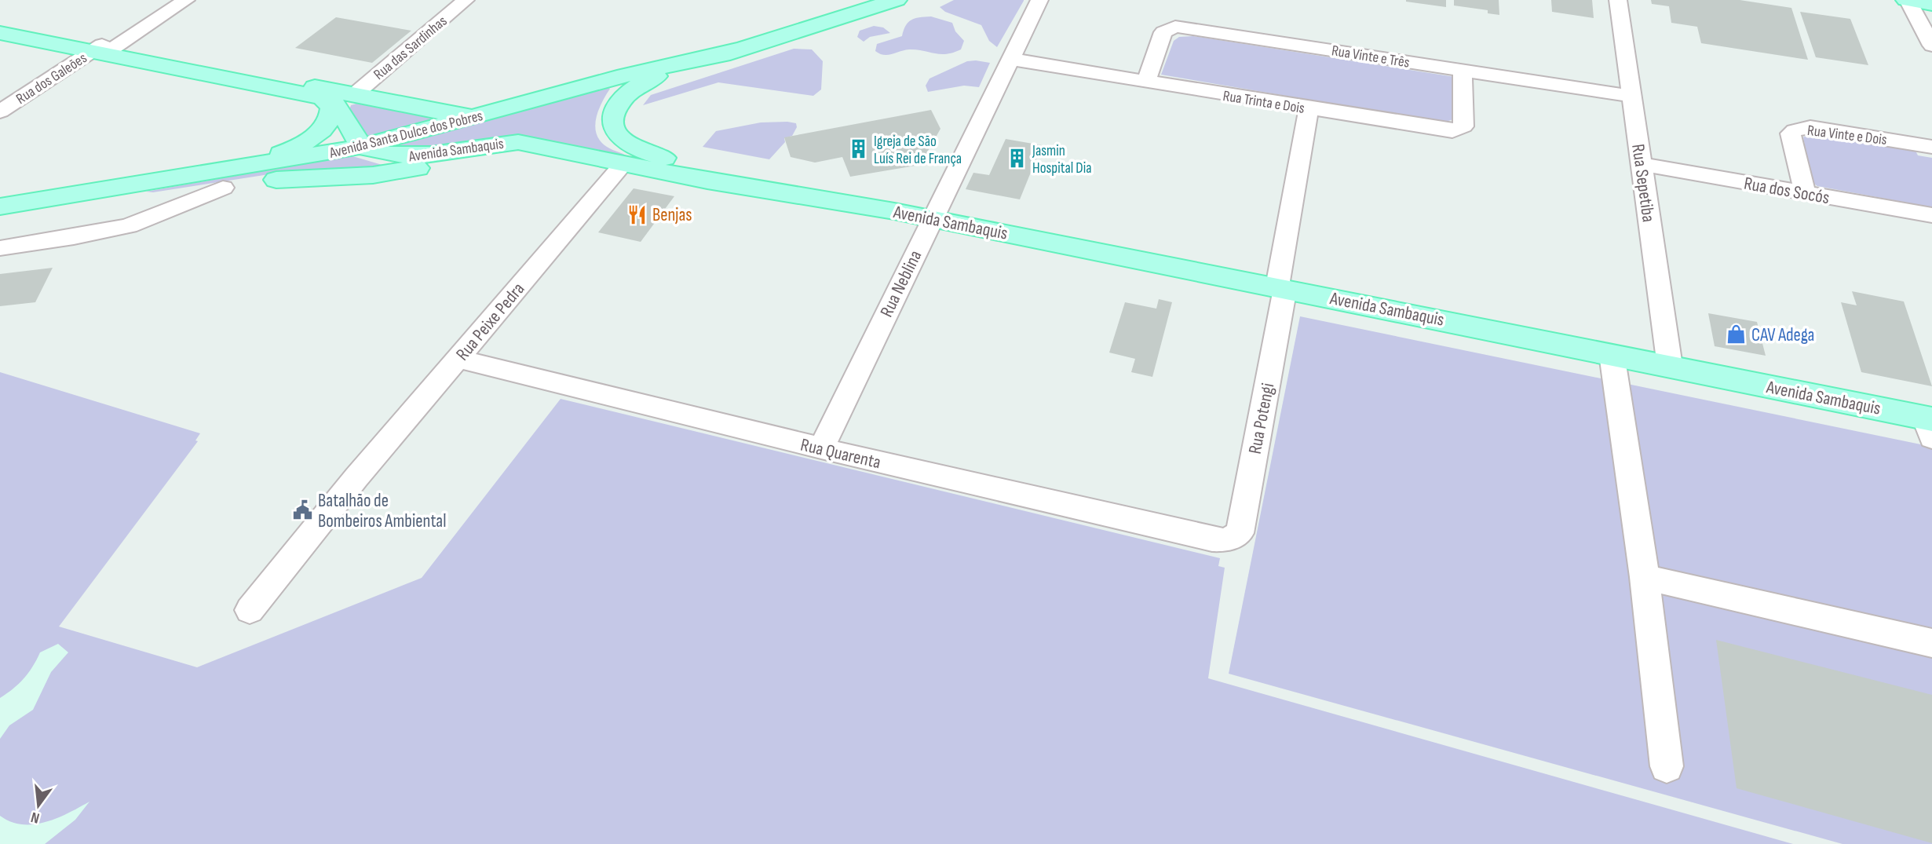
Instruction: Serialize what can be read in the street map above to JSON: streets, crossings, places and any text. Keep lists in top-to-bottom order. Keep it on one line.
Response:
{"streets":{"main road":["Avenida Santa Dulce dos Pobres","Avenida Sambaquis"],"street":["Rua das Sardinhas","Rua Vinte e Três","Rua dos Galeões","Rua Trinta e Dois","Rua Vinte e Dois","Rua Sepetiba","Rua dos Socós","Rua Neblina","Rua Peixe Pedra","Rua Potengi","Rua Quarenta"]},"crossings":[["Rua das Sardinhas","Avenida Sambaquis"],["Rua Vinte e Três","Rua Trinta e Dois"],["Rua Vinte e Três","Rua Sepetiba"],["Rua dos Galeões","Avenida Sambaquis"],["Rua Trinta e Dois","Rua Neblina"],["Rua Trinta e Dois","Rua Potengi"],["Avenida Santa Dulce dos Pobres","Avenida Sambaquis"],["Rua Vinte e Dois","Rua dos Socós"],["Avenida Sambaquis","Rua Sepetiba"],["Avenida Sambaquis","Rua Neblina"],["Avenida Sambaquis","Rua Peixe Pedra"],["Avenida Sambaquis","Rua Potengi"],["Rua Sepetiba","Rua dos Socós"],["Rua Neblina","Rua Quarenta"],["Rua Peixe Pedra","Rua Quarenta"],["Rua Potengi","Rua Quarenta"]],"places":{"building":["Igreja de São Luís Rei de França","Jasmin Hospital Dia"],"restaurant":["Benjas"],"shop":["CAV Adega"],"public building":["Batalhão de Bombeiros Ambiental"]},"north":"bottom"}
